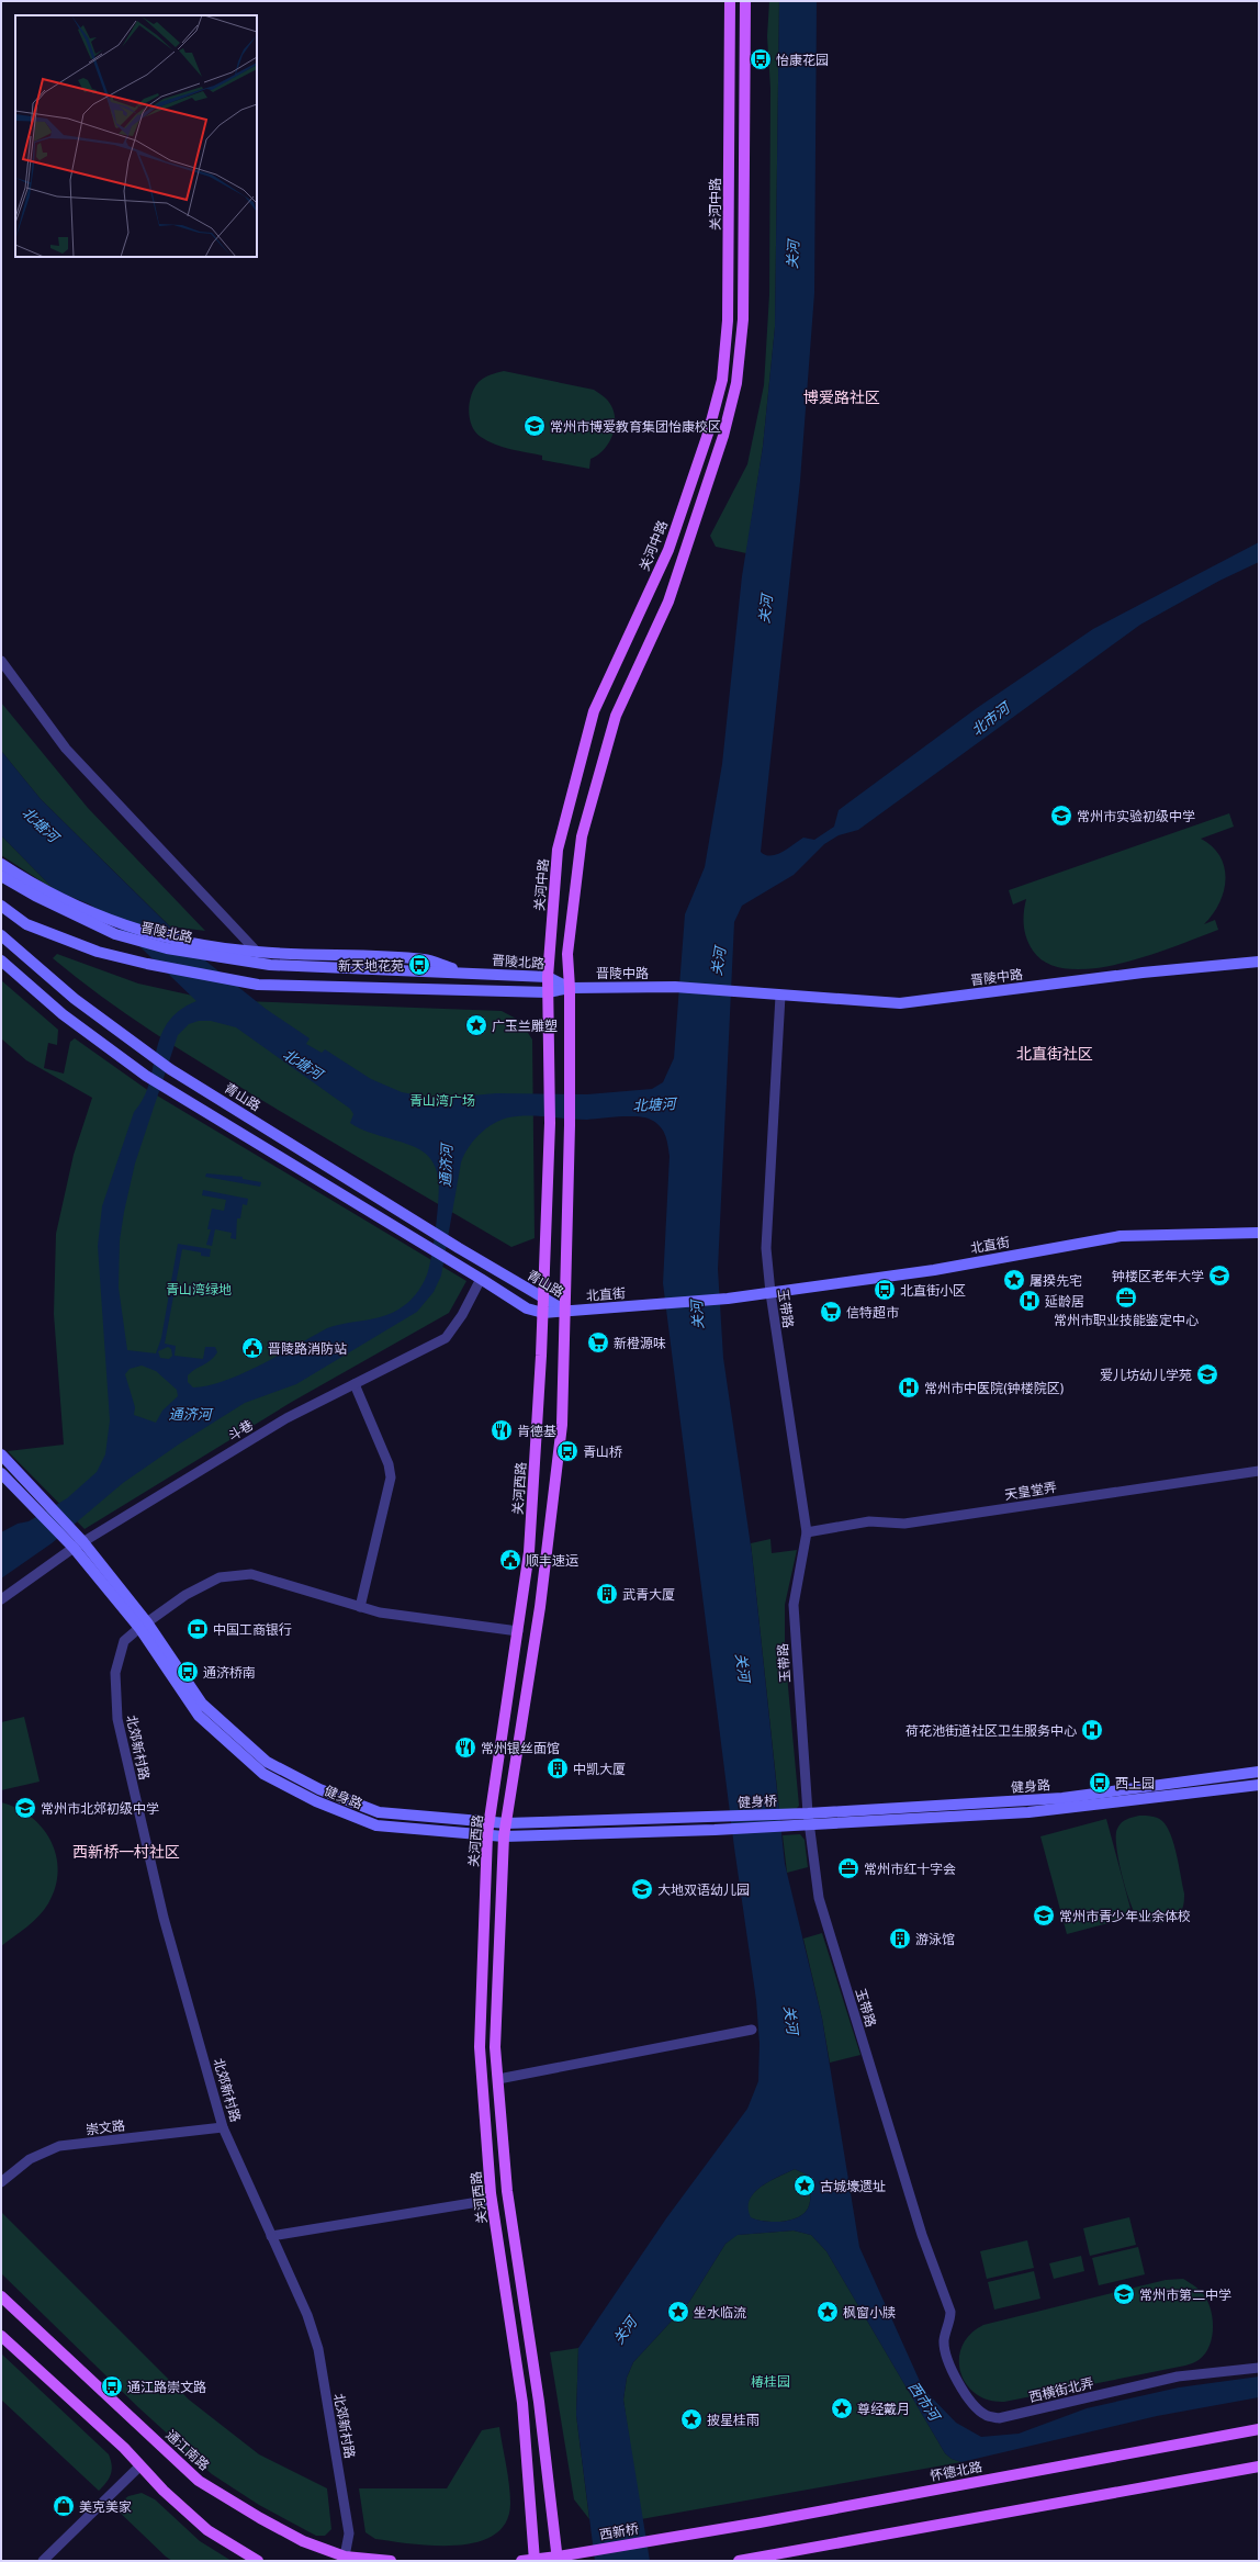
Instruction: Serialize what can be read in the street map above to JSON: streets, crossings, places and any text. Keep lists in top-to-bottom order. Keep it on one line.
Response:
{"streets":{"main road":["关河中路","晋陵北路","晋陵中路","青山路","北直街","关河西路","健身路","健身桥","通江南路","怀德北路","西新桥"],"street":["玉带路","斗巷","天皇堂弄","北郊新村路","崇文路","西横街北弄"]},"crossings":[["关河中路","晋陵北路"],["关河中路","关河西路"],["晋陵北路","晋陵中路"],["晋陵中路","玉带路"],["青山路","北直街"],["青山路","斗巷"],["青山路","关河西路"],["北直街","玉带路"],["玉带路","天皇堂弄"],["玉带路","健身路"],["玉带路","健身桥"],["玉带路","西横街北弄"],["斗巷","健身路"],["关河西路","北郊新村路"],["关河西路","健身路"],["北郊新村路","健身路"],["北郊新村路","崇文路"],["北郊新村路","通江南路"],["健身路","健身桥"],["怀德北路","西新桥"]],"districts":["博爱路社区","北直街社区","西新桥一村社区"],"water":["关河","北市河","北塘河","通济河","西市河"],"parks":["青山湾广场","青山湾绿地","椿桂园"],"places":{"bus stop":["怡康花园","新天地花苑","北直街小区","青山桥","通济桥南","西上园","通江路崇文路"],"school or university":["常州市博爱教育集团怡康校区","常州市实验初级中学","钟楼区老年大学","爱儿坊幼儿学苑","常州市北郊初级中学","大地双语幼儿园","常州市青少年业余体校","常州市第二中学"],"place":["广玉兰雕塑","屠揆先宅","古城壕遗址","坐水临流","枫窗小牍","尊经戴月","披星桂雨"],"office":["常州市职业技能鉴定中心","常州市红十字会"],"hospital":["延龄居","常州市中医院(钟楼院区)","荷花池街道社区卫生服务中心"],"supermarket":["信特超市","新橙源味"],"public building":["晋陵路消防站","顺丰速运"],"restaurant":["肯德基","常州银丝面馆"],"building":["武青大厦","中凯大厦","游泳馆"],"bank":["中国工商银行"],"shop":["美克美家"]}}
